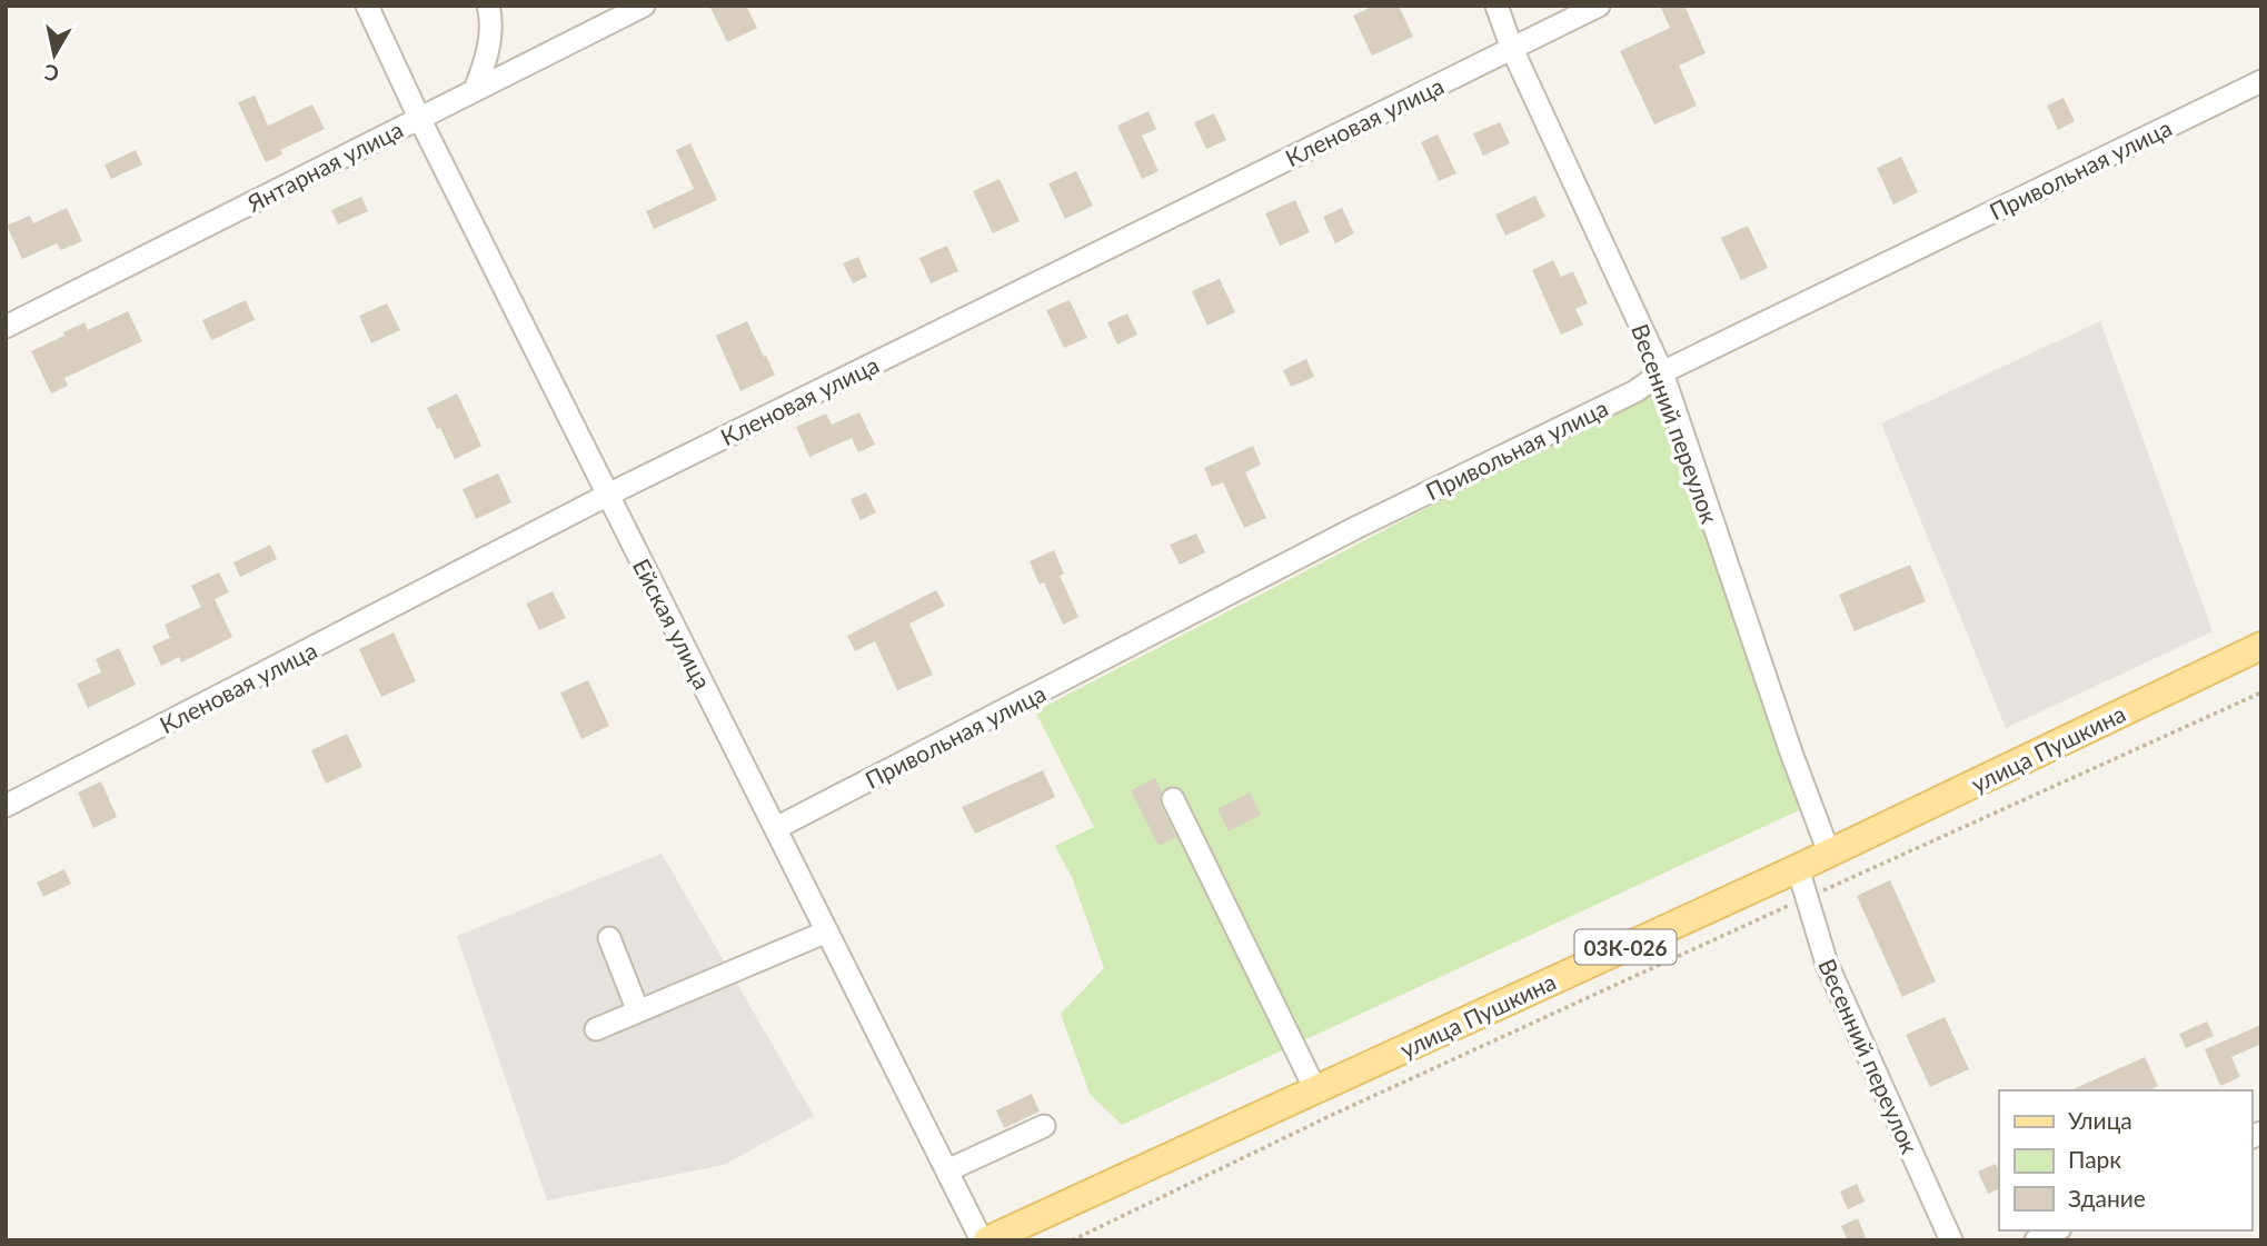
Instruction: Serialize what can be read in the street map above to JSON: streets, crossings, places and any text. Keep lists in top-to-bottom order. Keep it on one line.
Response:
{"streets":{"main road":["улица Пушкина","03К-026"],"street":["Кленовая улица","Янтарная улица","Привольная улица","Весенний переулок","Ейская улица"]},"crossings":[["Кленовая улица","Весенний переулок"],["Кленовая улица","Ейская улица"],["Янтарная улица","Ейская улица"],["Привольная улица","Весенний переулок"],["Привольная улица","Ейская улица"],["Весенний переулок","улица Пушкина"],["Ейская улица","улица Пушкина"]],"legend":["Улица","Парк","Здание"],"north":"bottom"}
